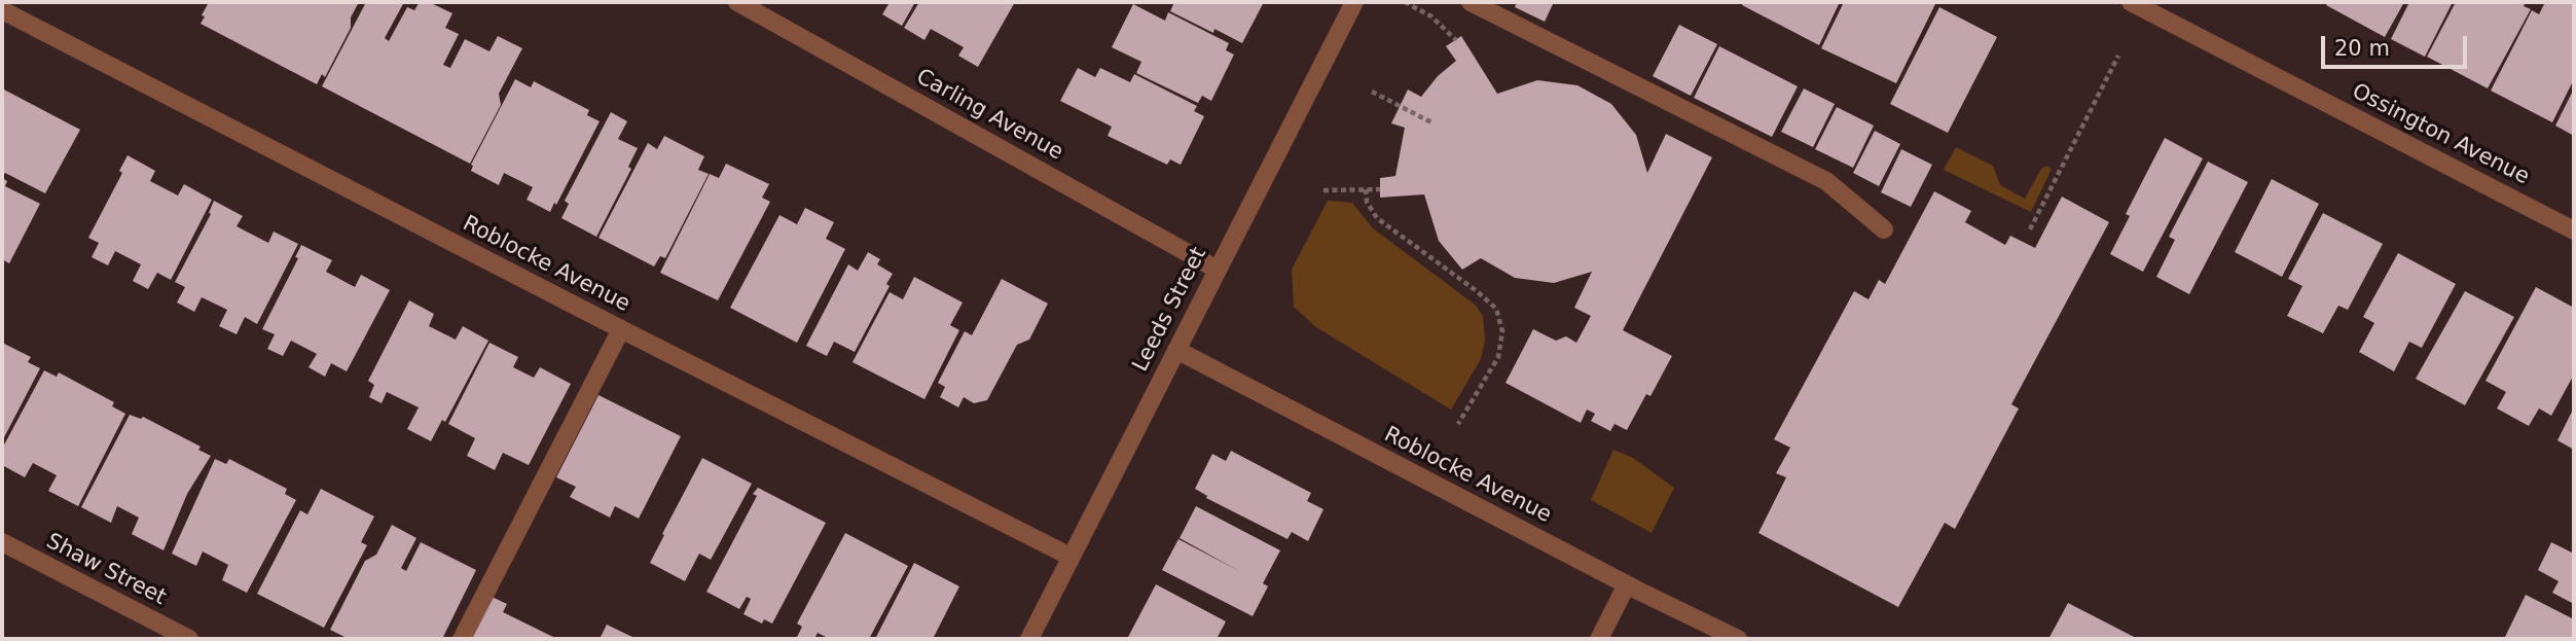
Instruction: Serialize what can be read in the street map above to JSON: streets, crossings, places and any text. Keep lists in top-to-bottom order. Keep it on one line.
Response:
{"streets":{"street":["Carling Avenue","Ossington Avenue","Roblocke Avenue","Leeds Street","Shaw Street"]},"crossings":[["Carling Avenue","Leeds Street"],["Roblocke Avenue","Leeds Street"]],"scale_bar":"20 m"}
